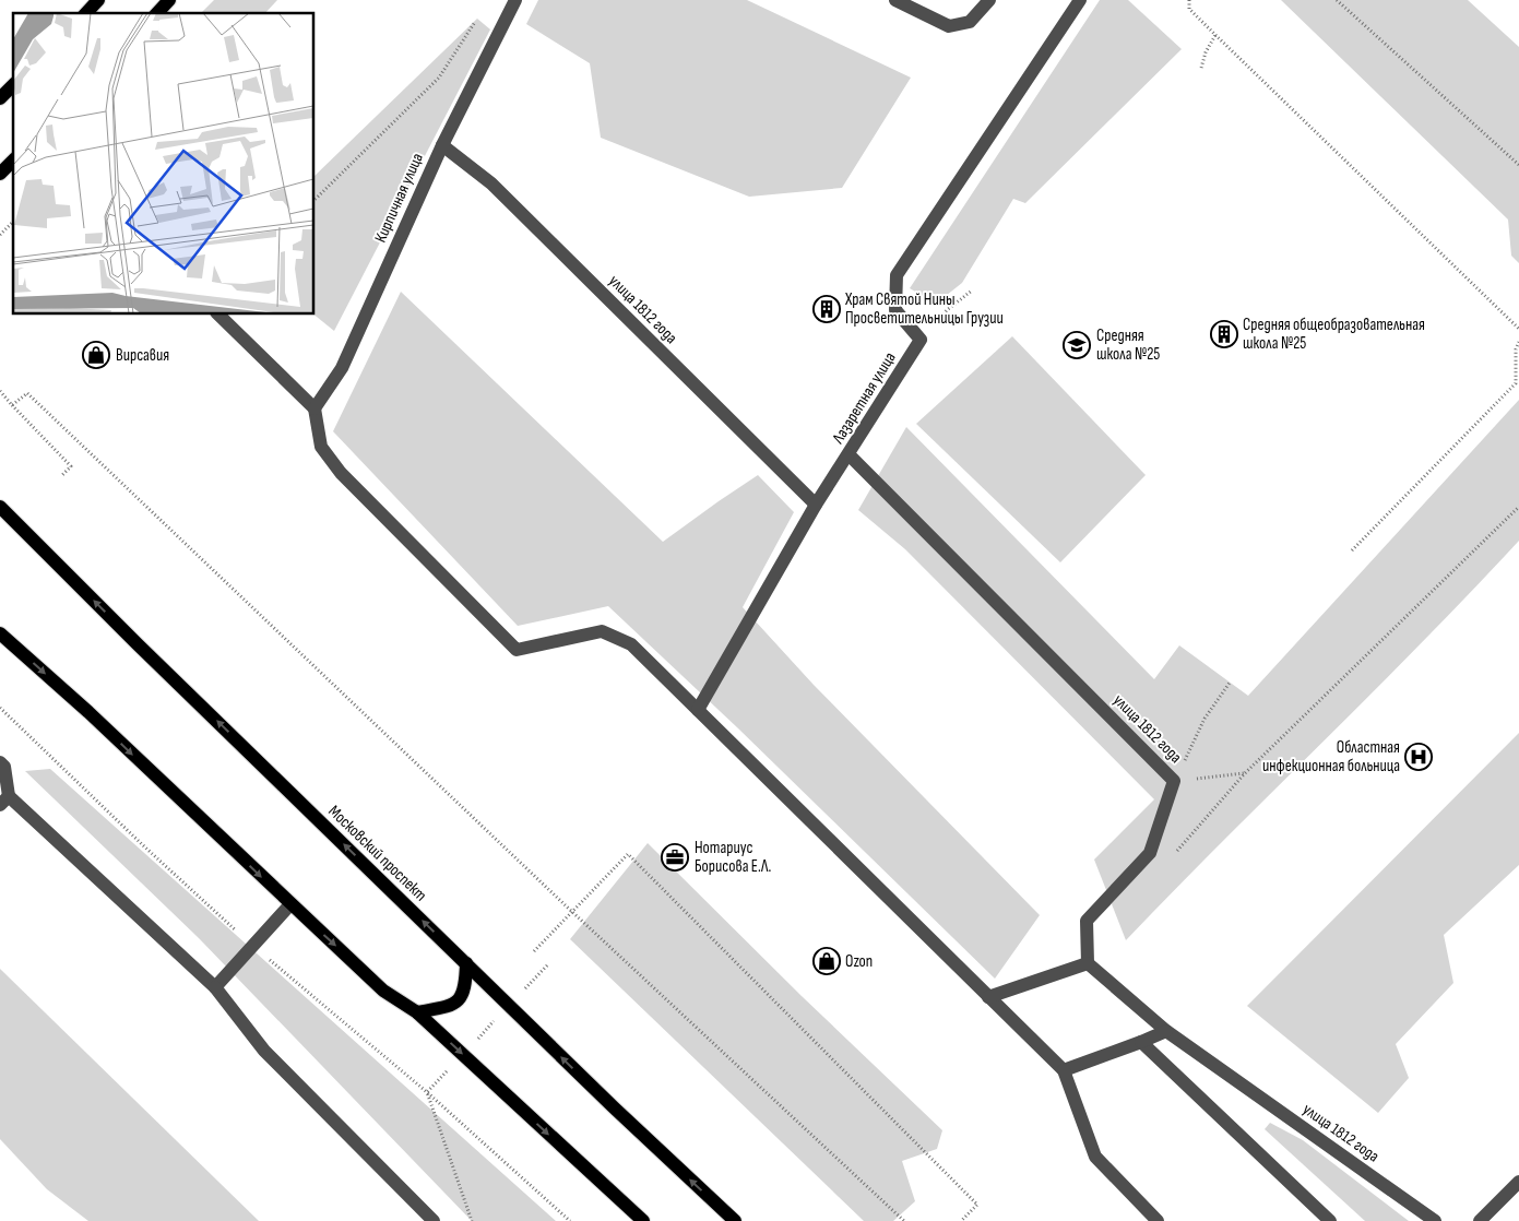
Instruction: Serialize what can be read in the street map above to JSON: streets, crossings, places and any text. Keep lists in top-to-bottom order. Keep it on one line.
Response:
{"streets":{"main road":["Московский проспект"],"street":["Кирпичная улица","улица 1812 года","Лазаретная улица"]},"crossings":[["Кирпичная улица","улица 1812 года"],["улица 1812 года","Лазаретная улица"]],"places":{"building":["Храм Святой Нины Просветительницы Грузии","Средняя общеобразовательная школа №25"],"school or university":["Средняя школа №25"],"shop":["Вирсавия","Ozon"],"hospital":["Областная инфекционная больница"],"office":["Нотариус Борисова Е.Л."]}}
